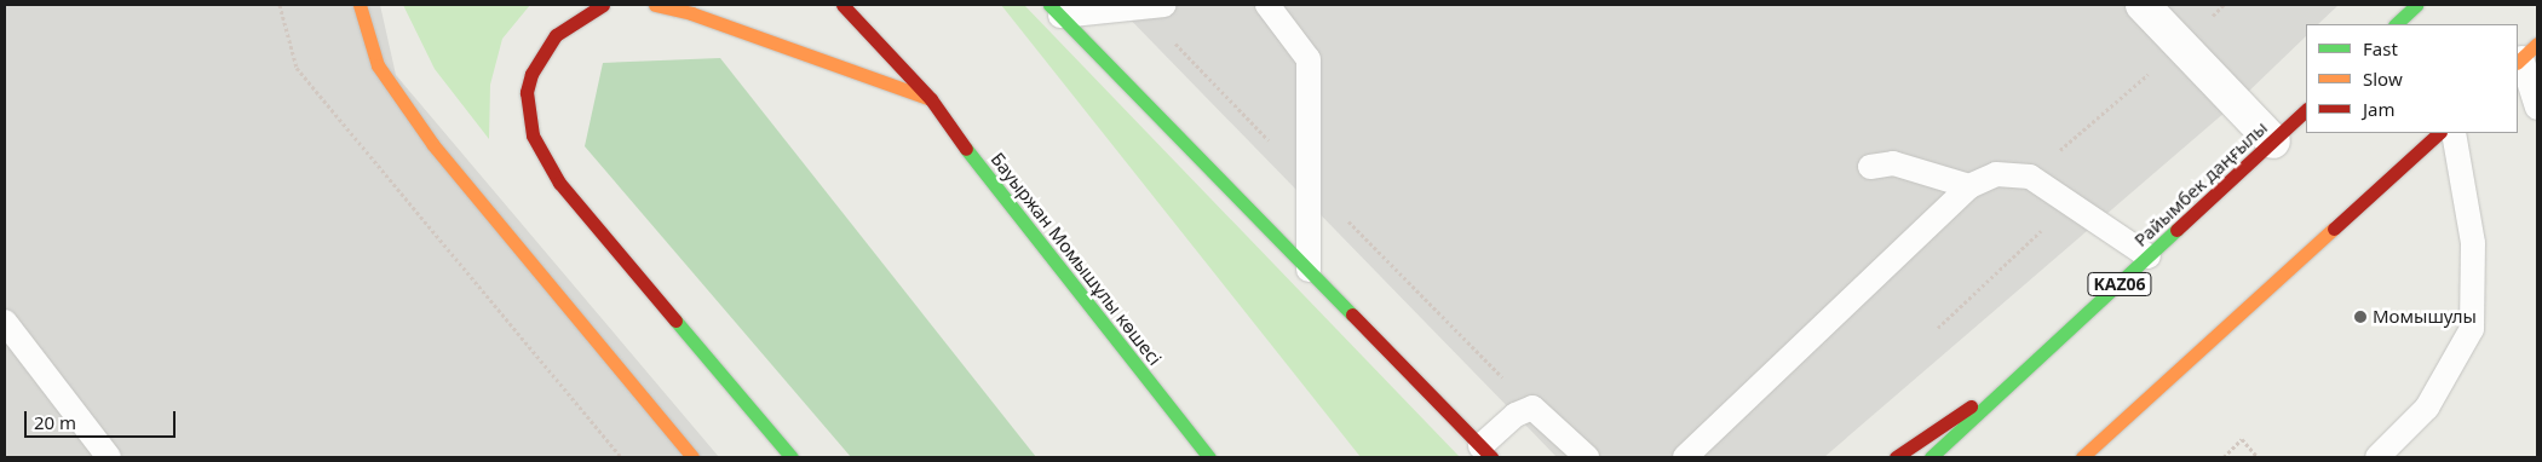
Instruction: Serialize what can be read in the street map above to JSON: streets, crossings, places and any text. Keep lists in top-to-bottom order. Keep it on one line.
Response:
{"streets":{"main road":["Райымбек даңғылы","Бауыржан Момышұлы көшесі","KАZ06"]},"places":["Момышулы"],"legend":["Fast","Slow","Jam"],"scale_bar":"20 m"}
